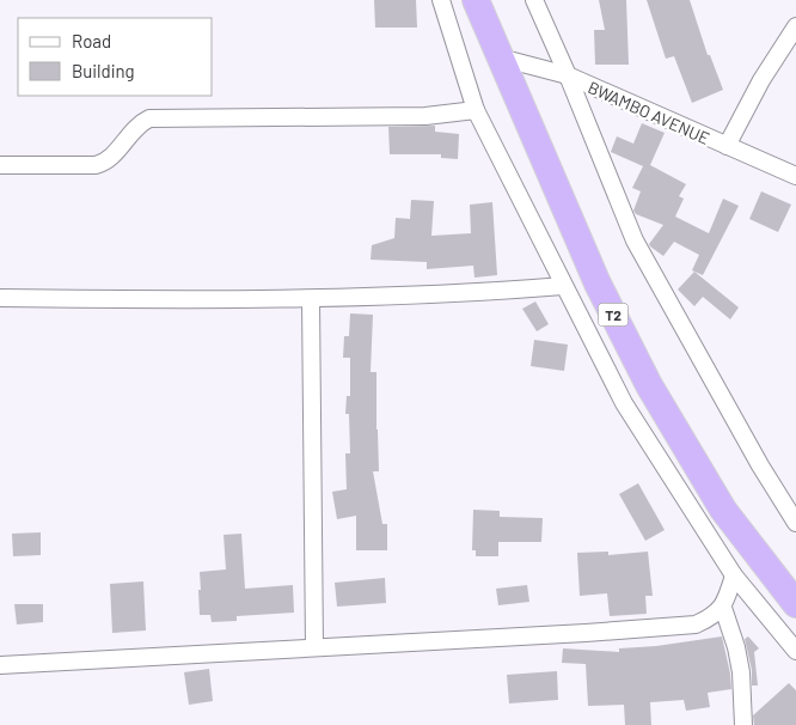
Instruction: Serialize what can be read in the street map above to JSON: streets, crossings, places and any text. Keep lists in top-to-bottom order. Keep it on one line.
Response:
{"streets":{"highway":["T2"],"street":["BWAMBO AVENUE"]},"crossings":[["BWAMBO AVENUE","T2"]],"legend":["Road","Building"]}
